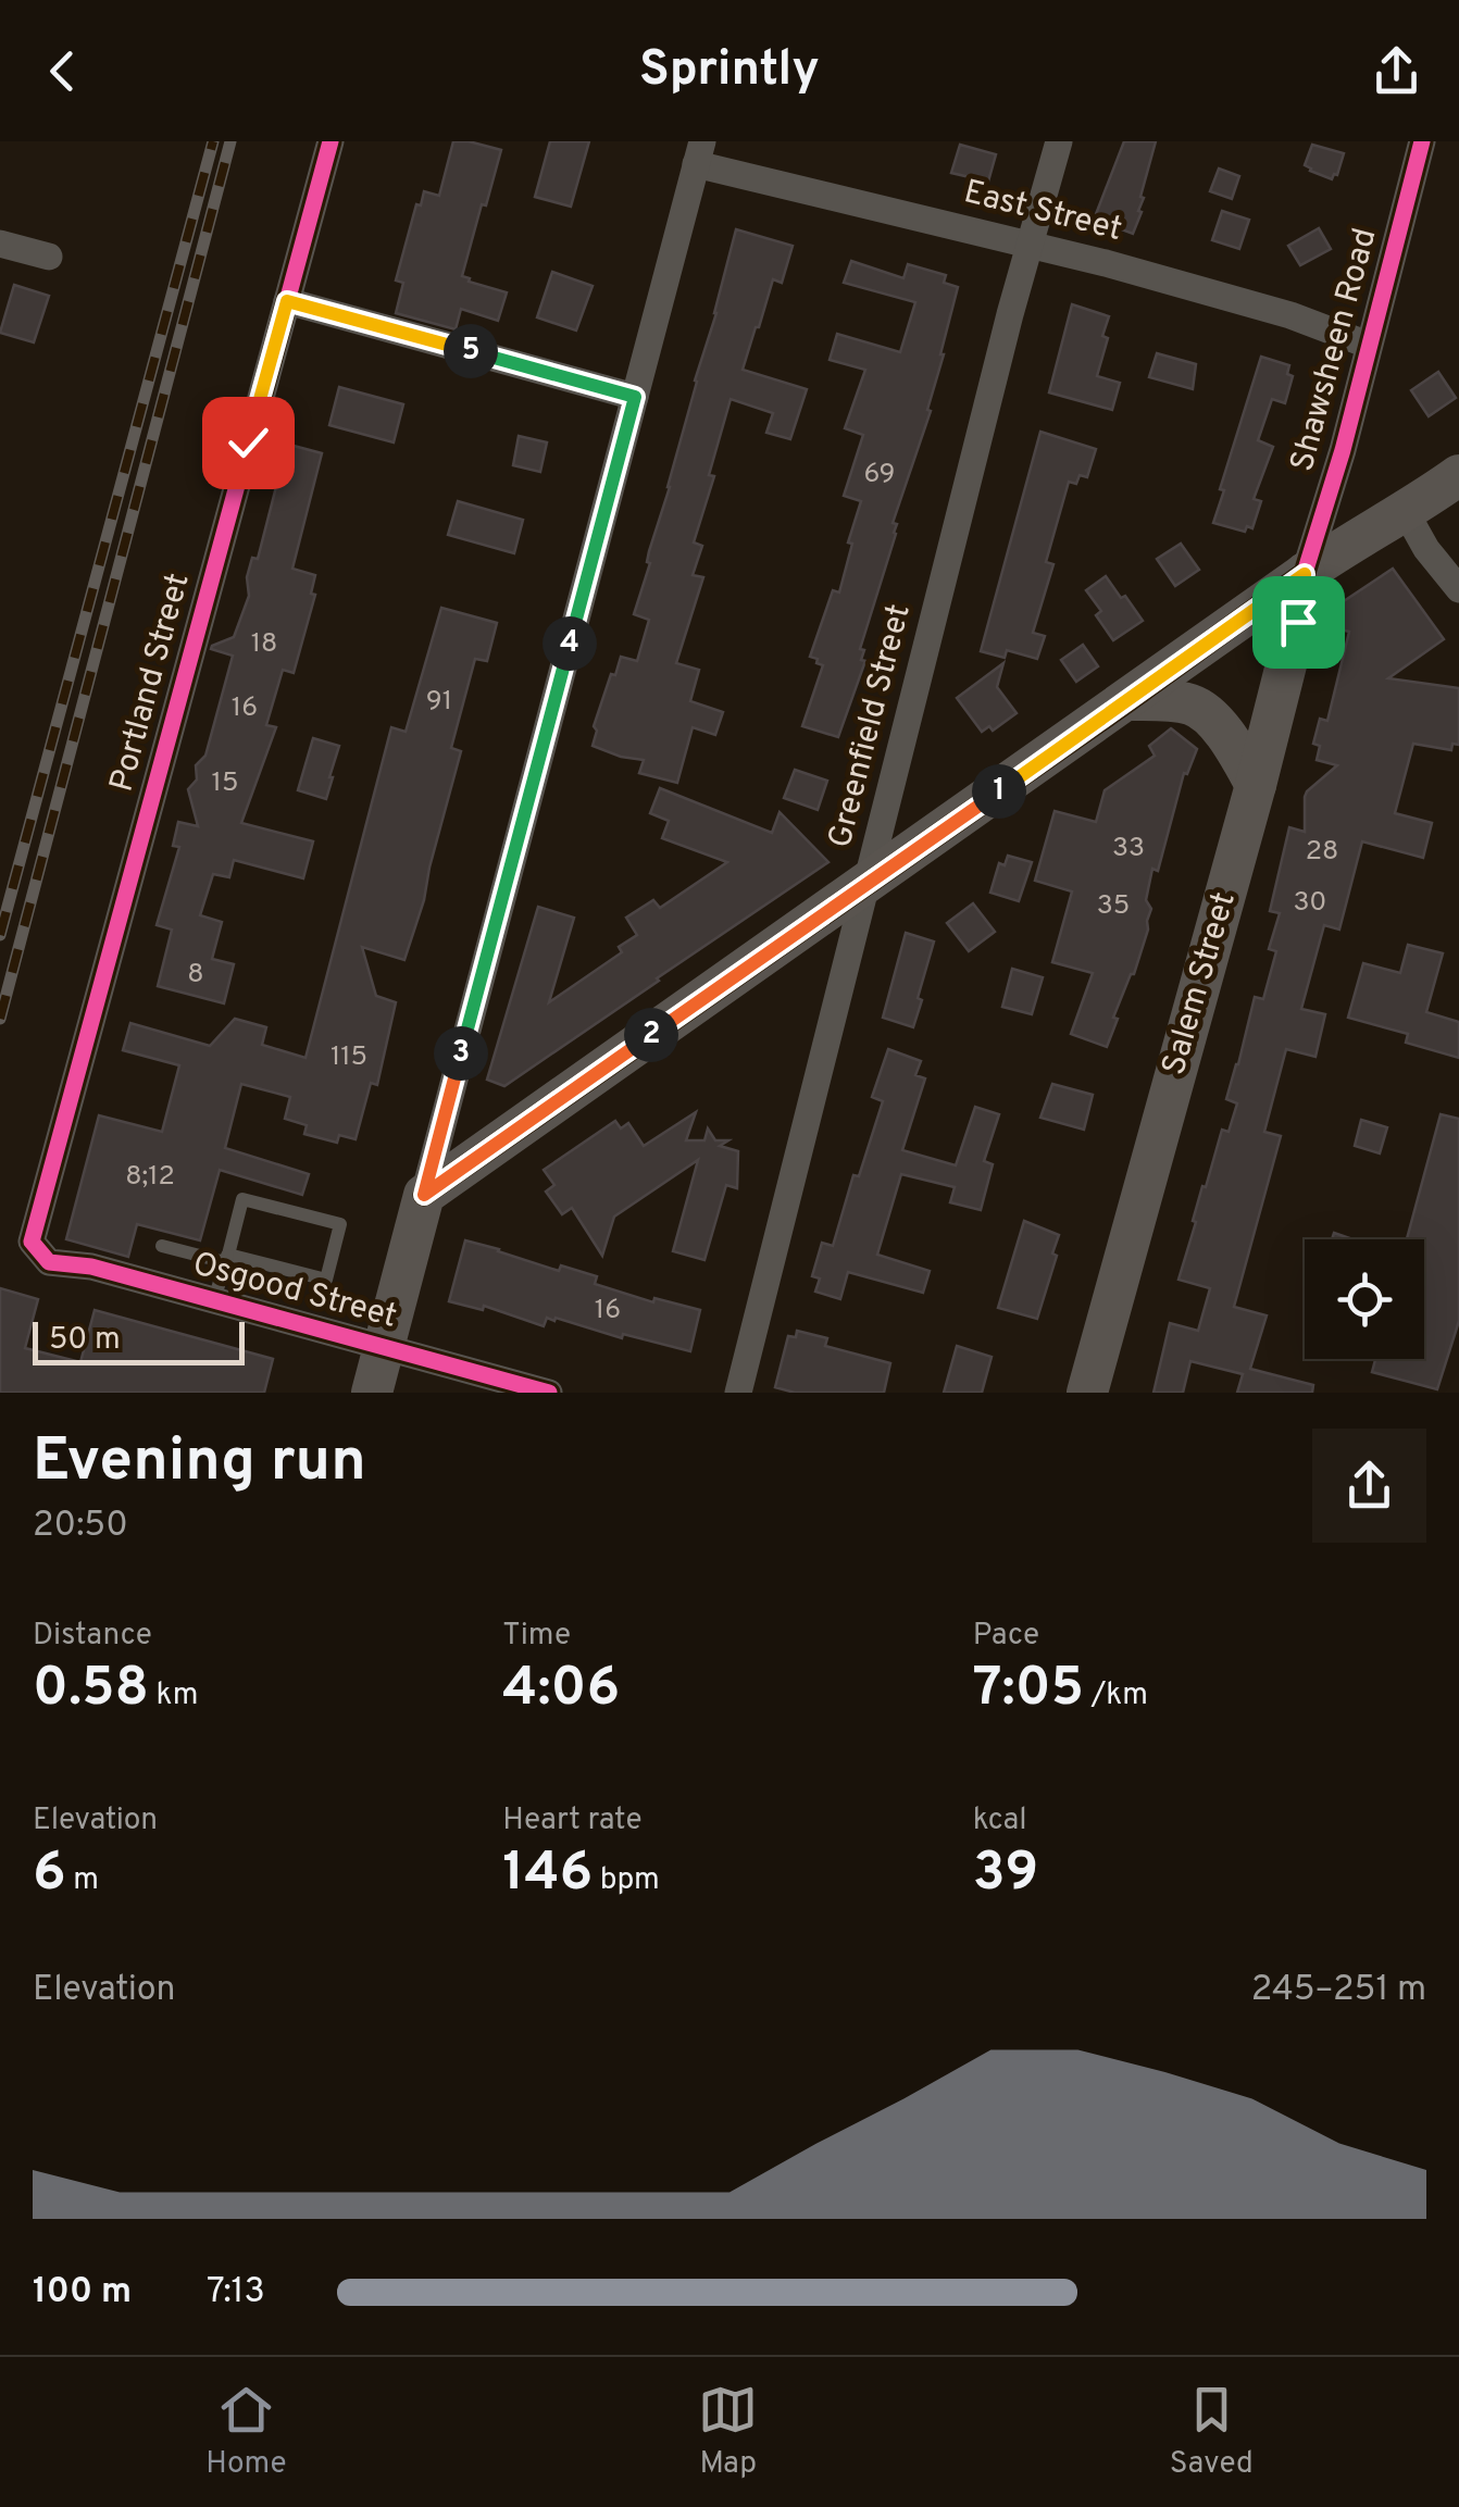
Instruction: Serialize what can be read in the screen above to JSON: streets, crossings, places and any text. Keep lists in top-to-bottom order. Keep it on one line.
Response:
{"streets":{"street":["East Street","Shawsheen Road","Portland Street","Greenfield Street","Salem Street","Osgood Street"]},"crossings":[["East Street","Shawsheen Road"],["East Street","Greenfield Street"],["Shawsheen Road","Salem Street"],["Portland Street","Osgood Street"]],"house_numbers":["69","18","91","16","15","33","28","30","35","8","115","8;12","16"],"scale_bar":"50 m","page":{"header":"Sprintly","pins":["5","4","1","2","3"],"scale":"50 m","heading":["Evening run","20:50"],"stats":[["Distance","0.58 km"],["Time","4:06"],["Pace","7:05 /km"],["Elevation","6 m"],["Heart rate","146 bpm"],["kcal","39"]],"chart":["Elevation","245–251 m"],"list":[{"name":"100 m","note":"7:13"}],"tabs":["Home","Map","Saved"]}}
